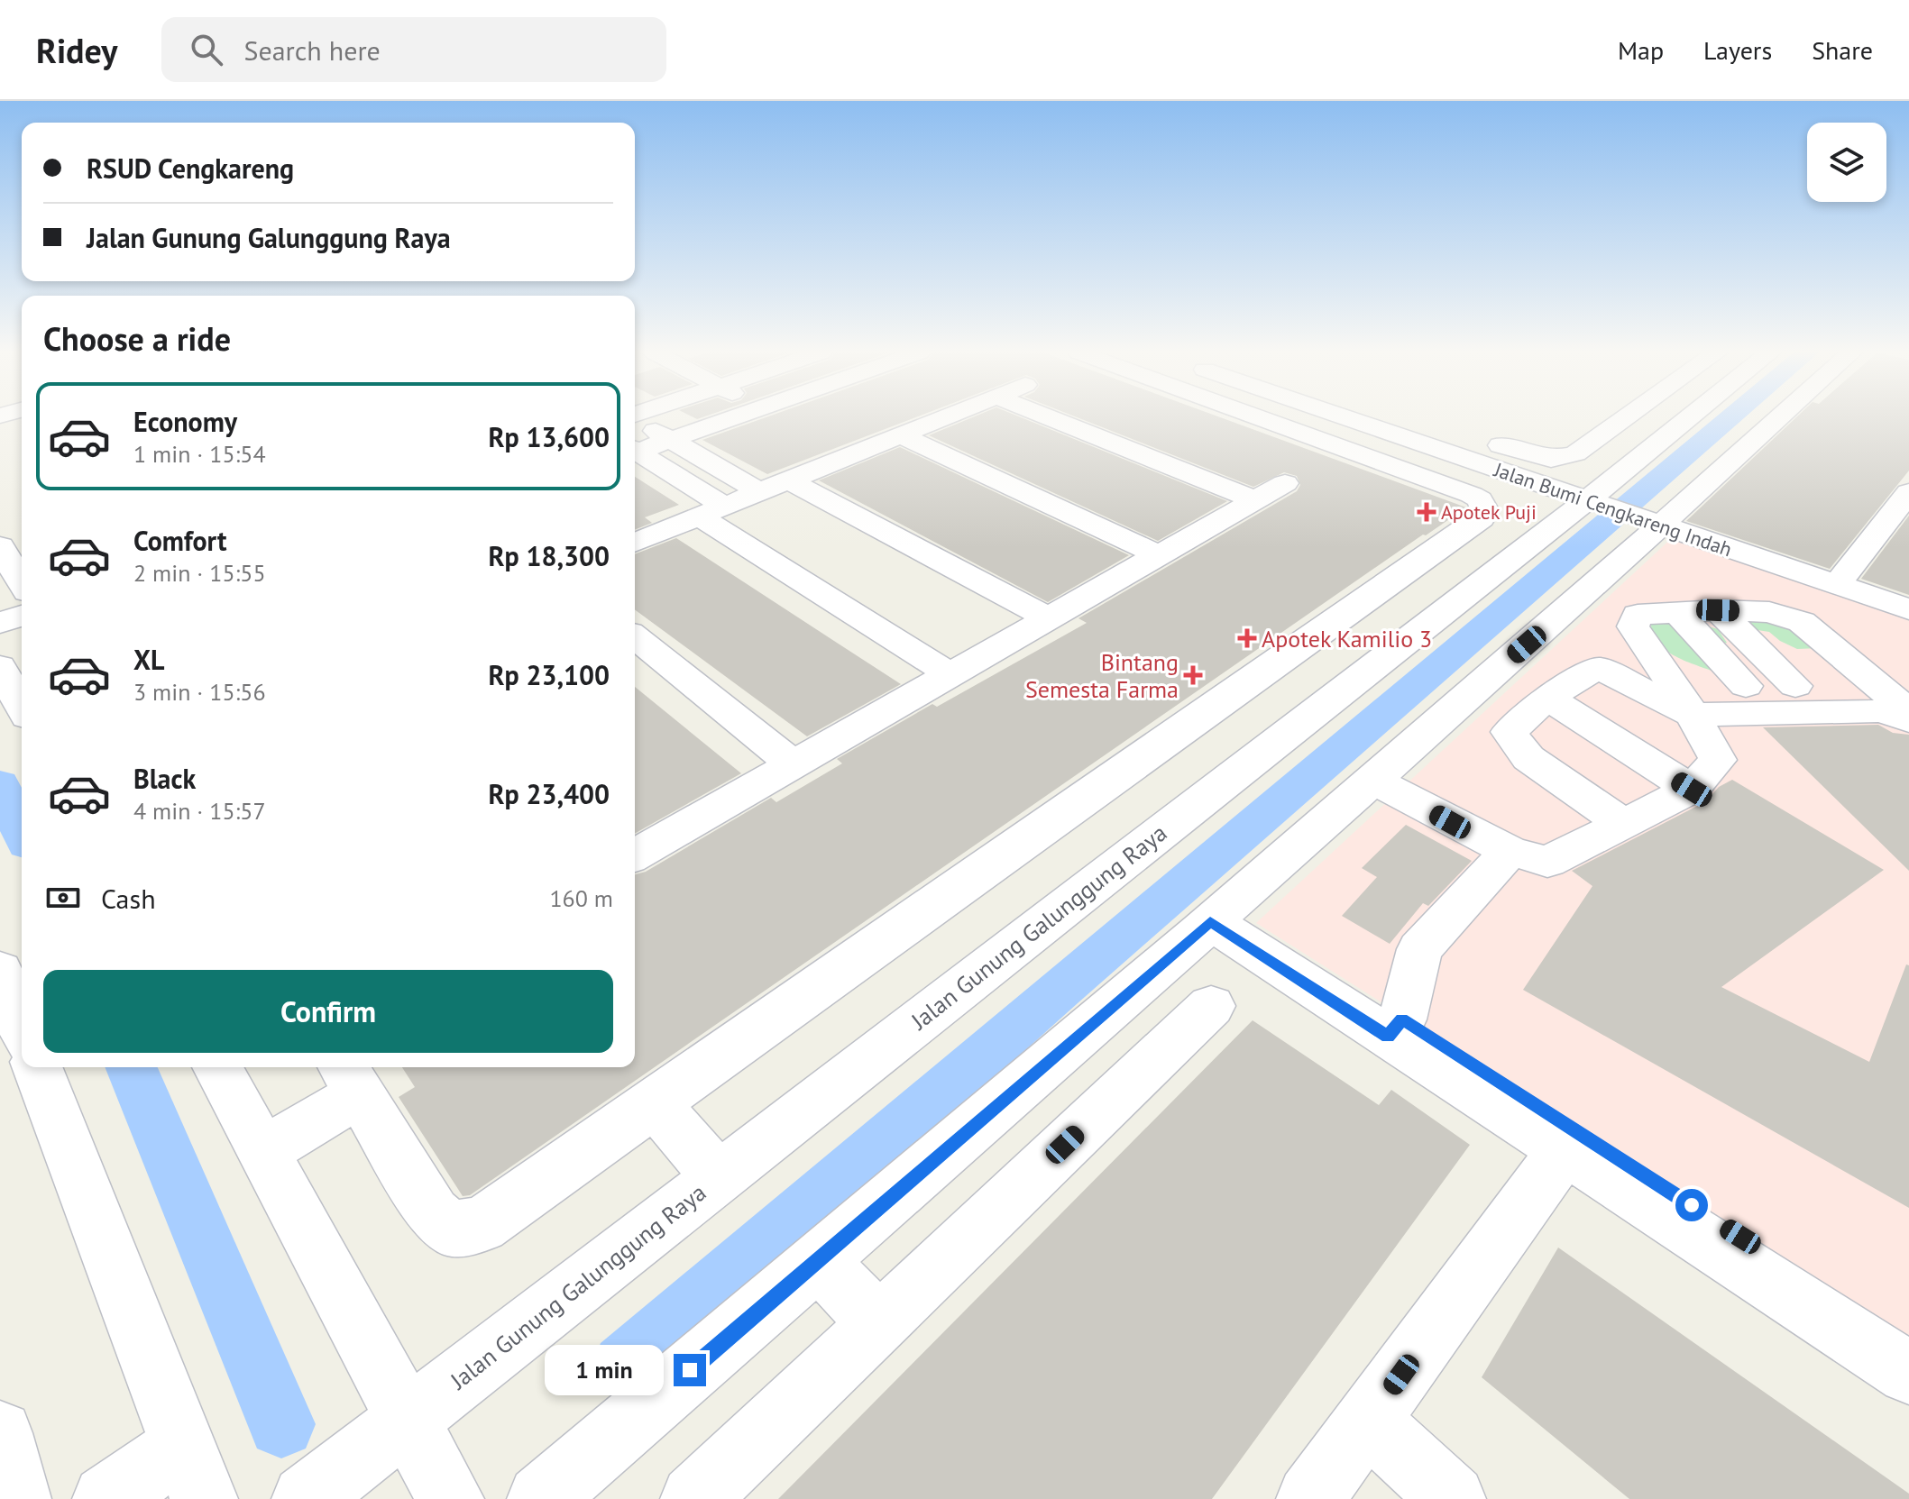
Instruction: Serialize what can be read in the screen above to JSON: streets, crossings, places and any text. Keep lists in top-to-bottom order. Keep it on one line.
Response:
{"streets":{"street":["Jalan Bumi Cengkareng Indah","Jalan Gunung Galunggung Raya"]},"crossings":[["Jalan Bumi Cengkareng Indah","Jalan Gunung Galunggung Raya"]],"places":{"health":["Apotek Puji","Apotek Kamilio 3","Bintang Semesta Farma"]},"page":{"header":"Ridey","search":"Search here","nav":["Map","Layers","Share"],"banner":["RSUD Cengkareng","Jalan Gunung Galunggung Raya"],"heading":"Choose a ride","list":[{"name":"Economy","note":"1 min · 15:54","value":"Rp 13,600"},{"name":"Comfort","note":"2 min · 15:55","value":"Rp 18,300"},{"name":"XL","note":"3 min · 15:56","value":"Rp 23,100"},{"name":"Black","note":"4 min · 15:57","value":"Rp 23,400"}],"pay":["Cash","160 m"],"buttons":"Confirm","bubble":"1 min"}}
